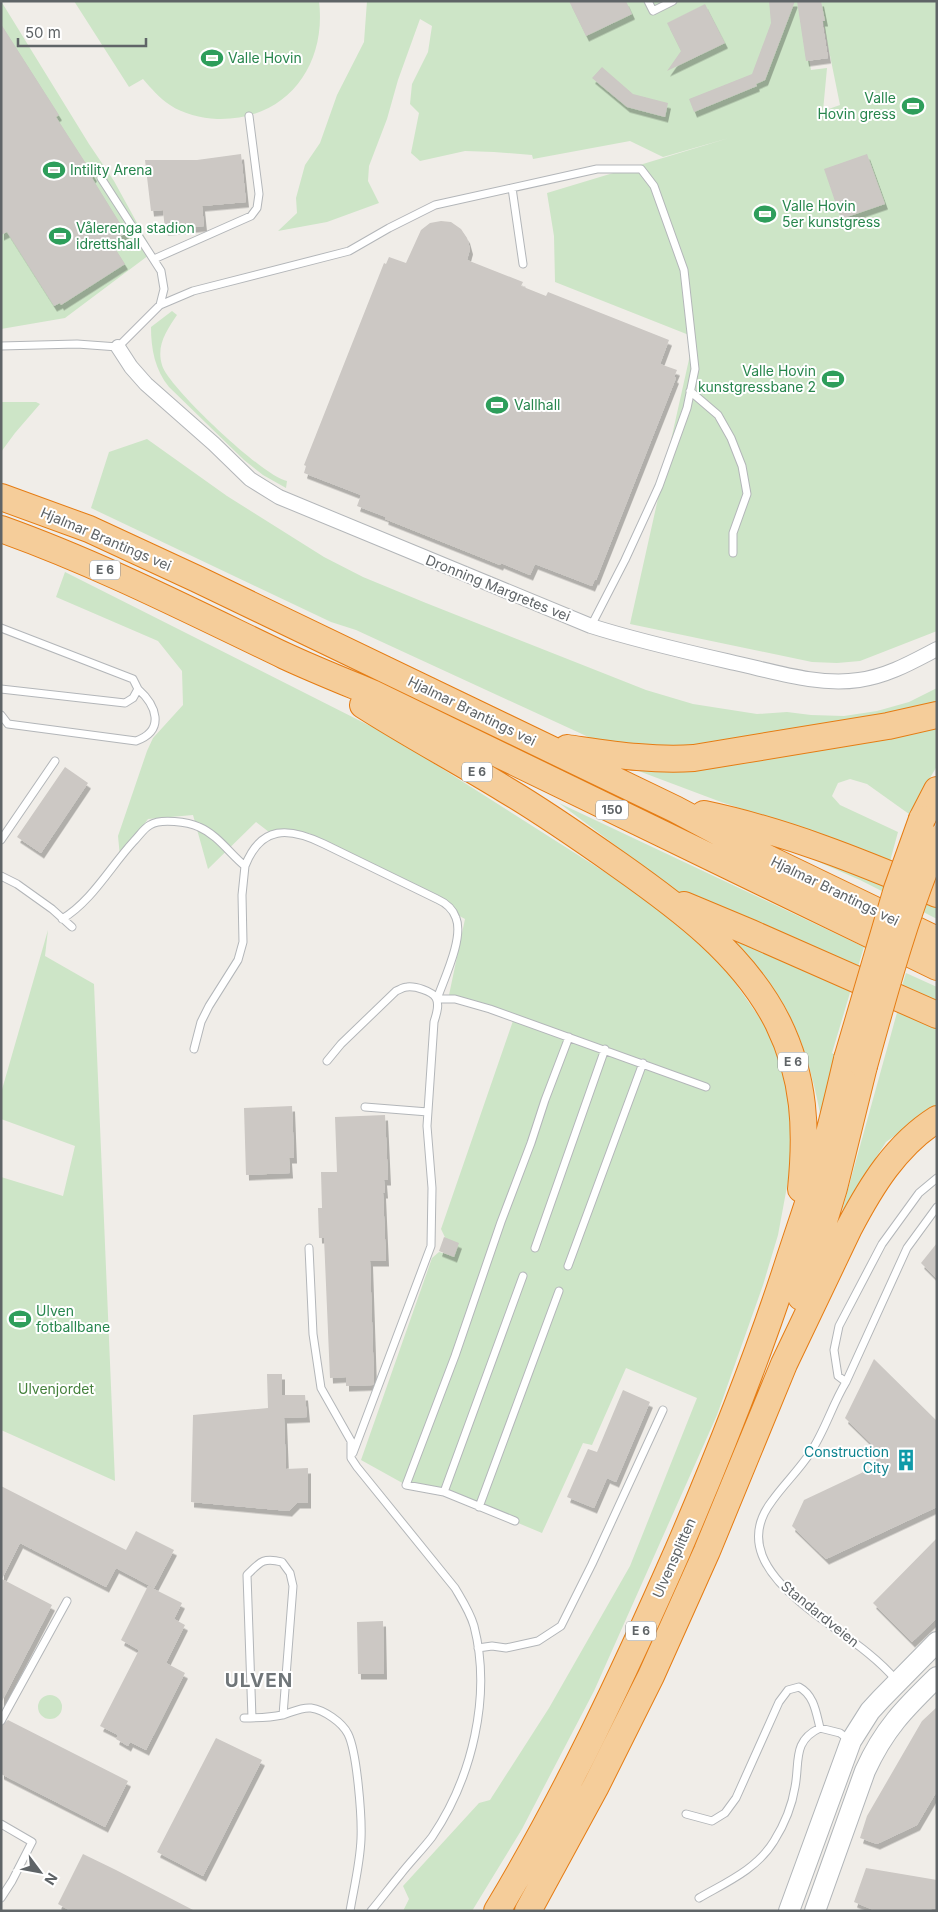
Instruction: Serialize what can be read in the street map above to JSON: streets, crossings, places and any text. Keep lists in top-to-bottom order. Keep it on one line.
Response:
{"streets":{"highway":["Hjalmar Brantings vei","E 6","150","Ulvensplitten"],"street":["Dronning Margretes vei"],"lane":["Standardveien"]},"crossings":[["Hjalmar Brantings vei","E 6"],["E 6","Ulvensplitten"]],"districts":["ULVEN"],"parks":["Ulvenjordet"],"places":{"sports":["Valle Hovin","Valle Hovin gress","Intility Arena","Valle Hovin 5er kunstgress","Vålerenga stadion idrettshall","Valle Hovin kunstgressbane 2","Vallhall","Ulven fotballbane"],"building":["Construction City"]},"scale_bar":"50 m","north":"bottom right"}
